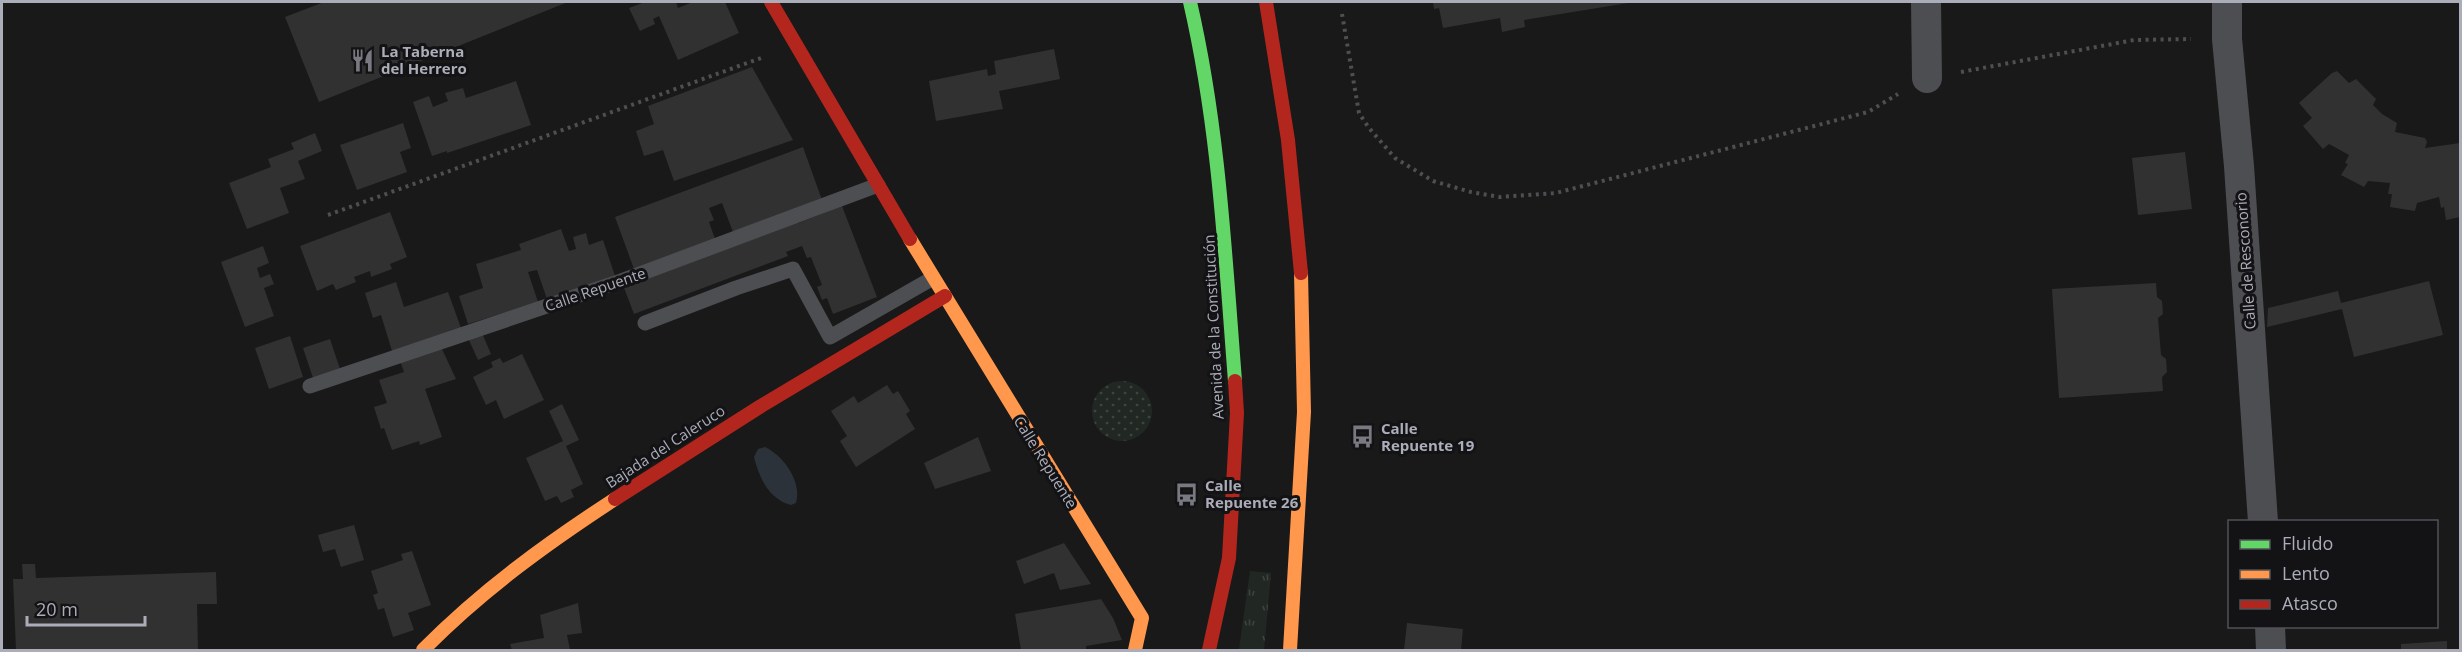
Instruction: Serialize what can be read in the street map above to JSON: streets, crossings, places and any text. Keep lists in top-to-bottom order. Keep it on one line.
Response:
{"streets":{"street":["Calle de Resconorio","Calle Repuente","Avenida de la Constitución","Bajada del Caleruco"]},"crossings":[["Calle Repuente","Bajada del Caleruco"]],"places":{"restaurant":["La Taberna del Herrero"],"bus stop":["Calle Repuente 19","Calle Repuente 26"]},"legend":["Fluido","Lento","Atasco"],"scale_bar":"20 m"}
